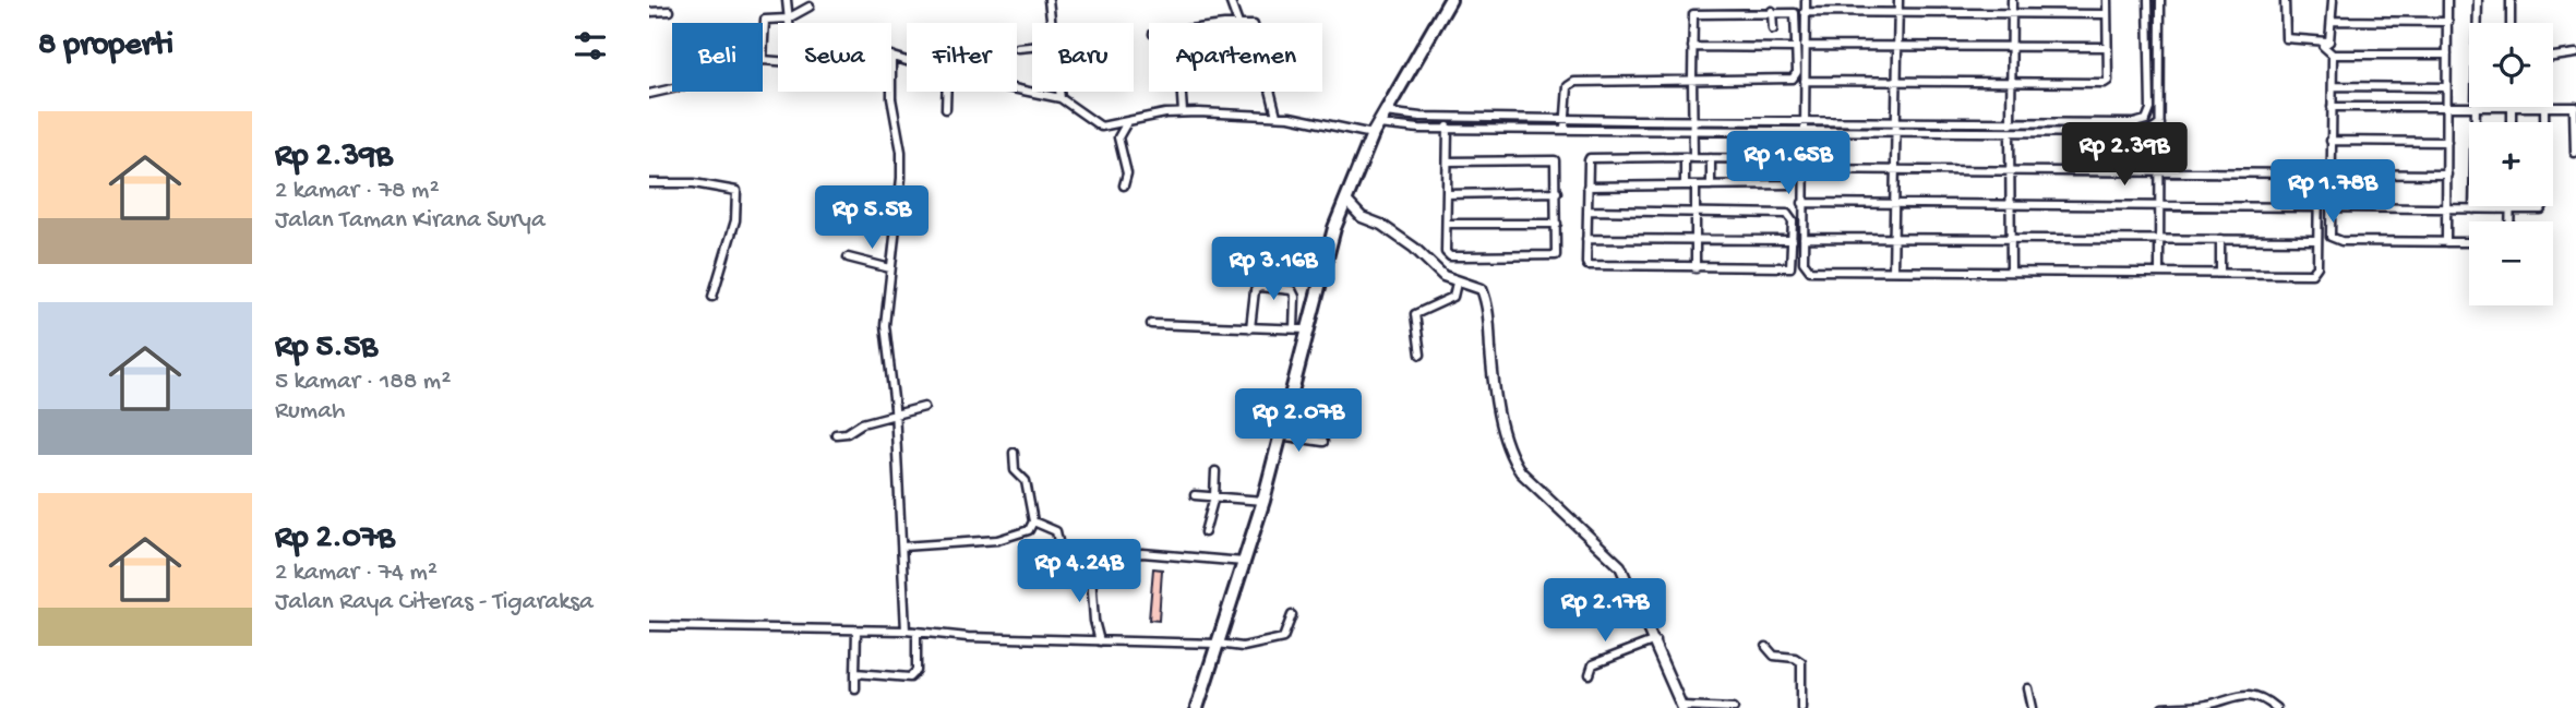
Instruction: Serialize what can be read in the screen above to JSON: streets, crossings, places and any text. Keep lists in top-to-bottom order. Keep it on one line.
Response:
{"page":{"heading":"8 properti","map_buttons":["+","−"],"chip":["Beli","Sewa","Filter","Baru","Apartemen"],"list":[{"name":"Rp 2.39B","note":"2 kamar · 78 m² · Jalan Taman Kirana Surya"},{"name":"Rp 5.5B","note":"5 kamar · 188 m² · Rumah"},{"name":"Rp 2.07B","note":"2 kamar · 74 m² · Jalan Raya Citeras - Tigaraksa"}],"price":["Rp 2.39B","Rp 1.65B","Rp 1.78B","Rp 5.5B","Rp 3.16B","Rp 2.07B","Rp 4.24B","Rp 2.17B"]}}
